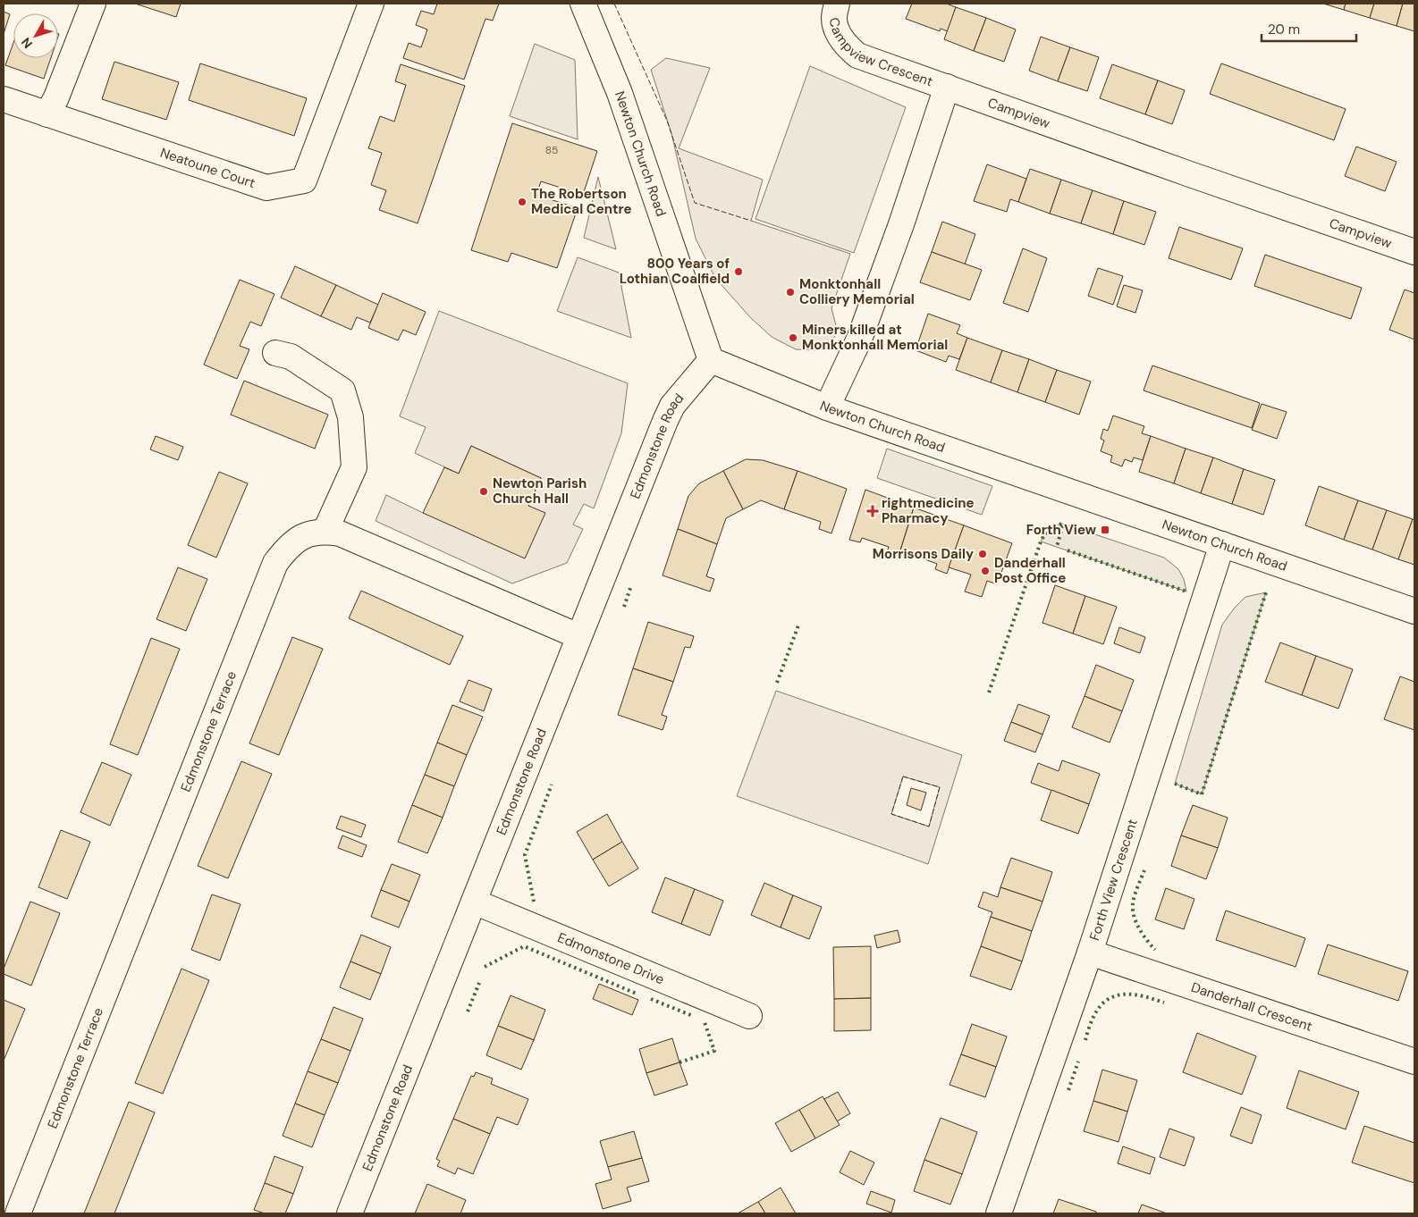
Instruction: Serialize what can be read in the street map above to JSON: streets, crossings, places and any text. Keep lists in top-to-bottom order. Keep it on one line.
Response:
{"streets":{"street":["Campview Crescent","Campview","Newton Church Road","Neatoune Court","Edmonstone Road","Edmonstone Terrace","Forth View Crescent","Edmonstone Drive","Danderhall Crescent"]},"crossings":[["Campview Crescent","Campview"],["Newton Church Road","Edmonstone Road"],["Newton Church Road","Forth View Crescent"],["Edmonstone Road","Edmonstone Terrace"],["Edmonstone Road","Edmonstone Drive"],["Forth View Crescent","Danderhall Crescent"]],"places":{"other":["The Robertson Medical Centre","800 Years of Lothian Coalfield","Monktonhall Colliery Memorial","Miners killed at Monktonhall Memorial","Newton Parish Church Hall","Morrisons Daily","Danderhall Post Office"],"health":["rightmedicine Pharmacy"],"transit":["Forth View"]},"house_numbers":["85"],"scale_bar":"20 m","north":"bottom left"}
